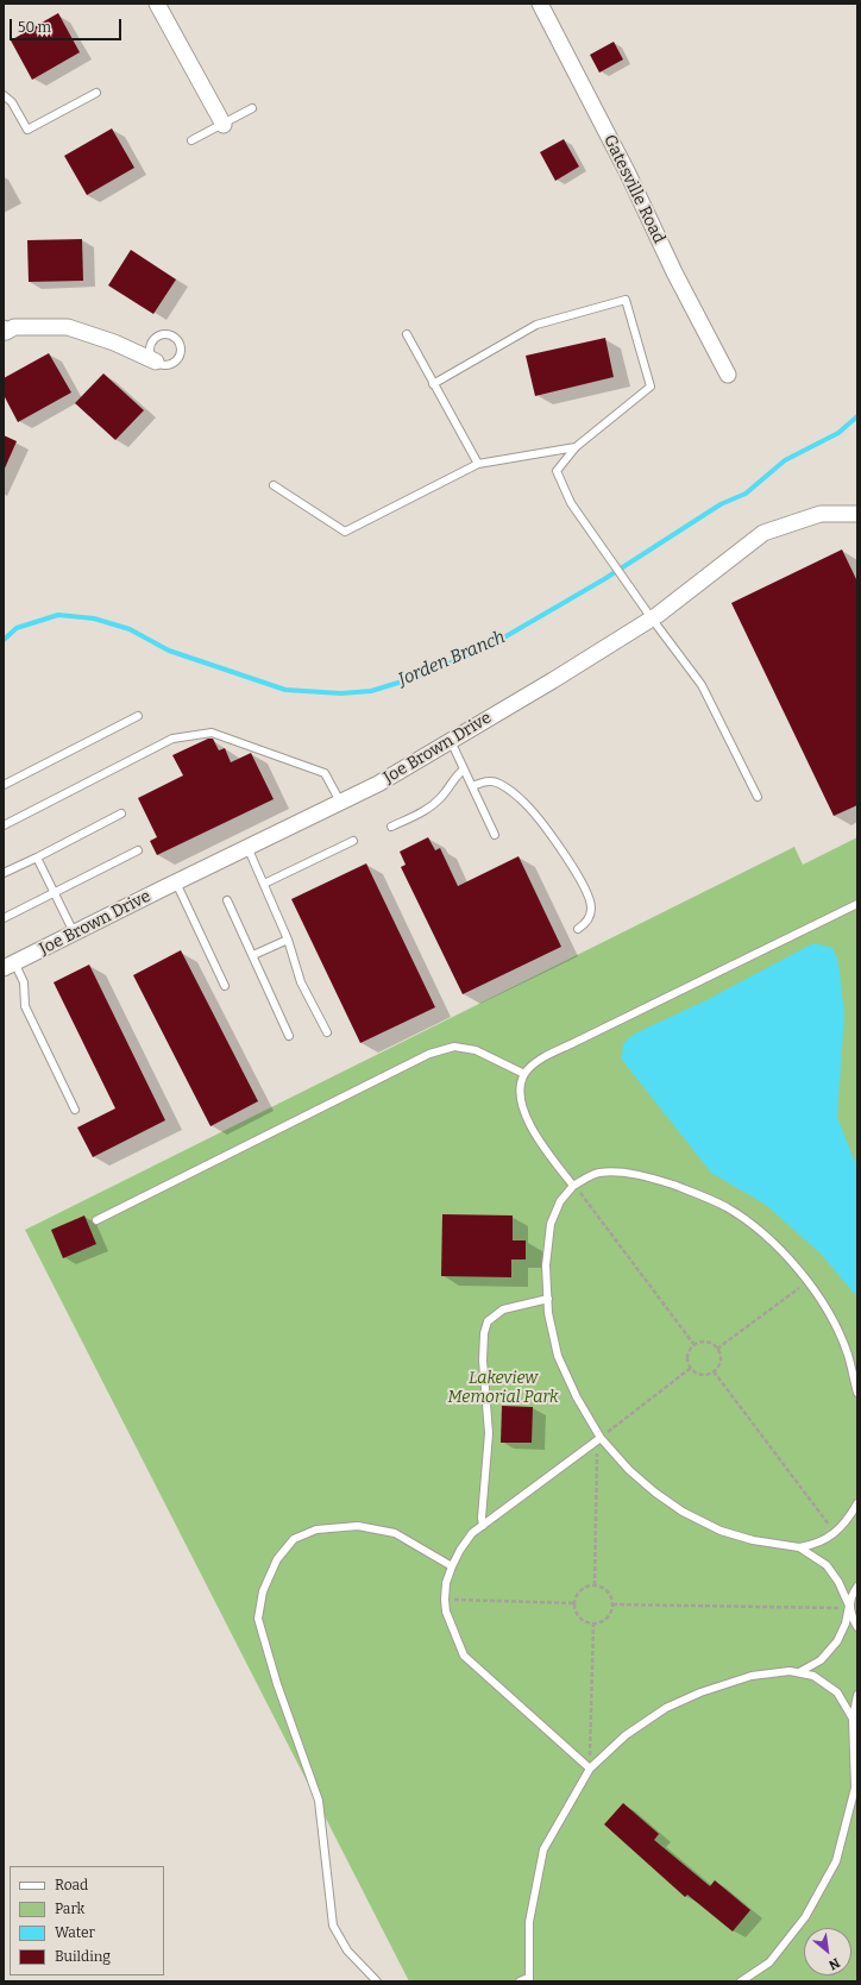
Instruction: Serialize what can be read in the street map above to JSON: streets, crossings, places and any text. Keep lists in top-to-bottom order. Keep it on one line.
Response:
{"streets":{"street":["Gatesville Road","Joe Brown Drive"]},"water":["Jorden Branch"],"parks":["Lakeview Memorial Park"],"legend":["Road","Park","Water","Building"],"scale_bar":"50 m","north":"bottom right"}
